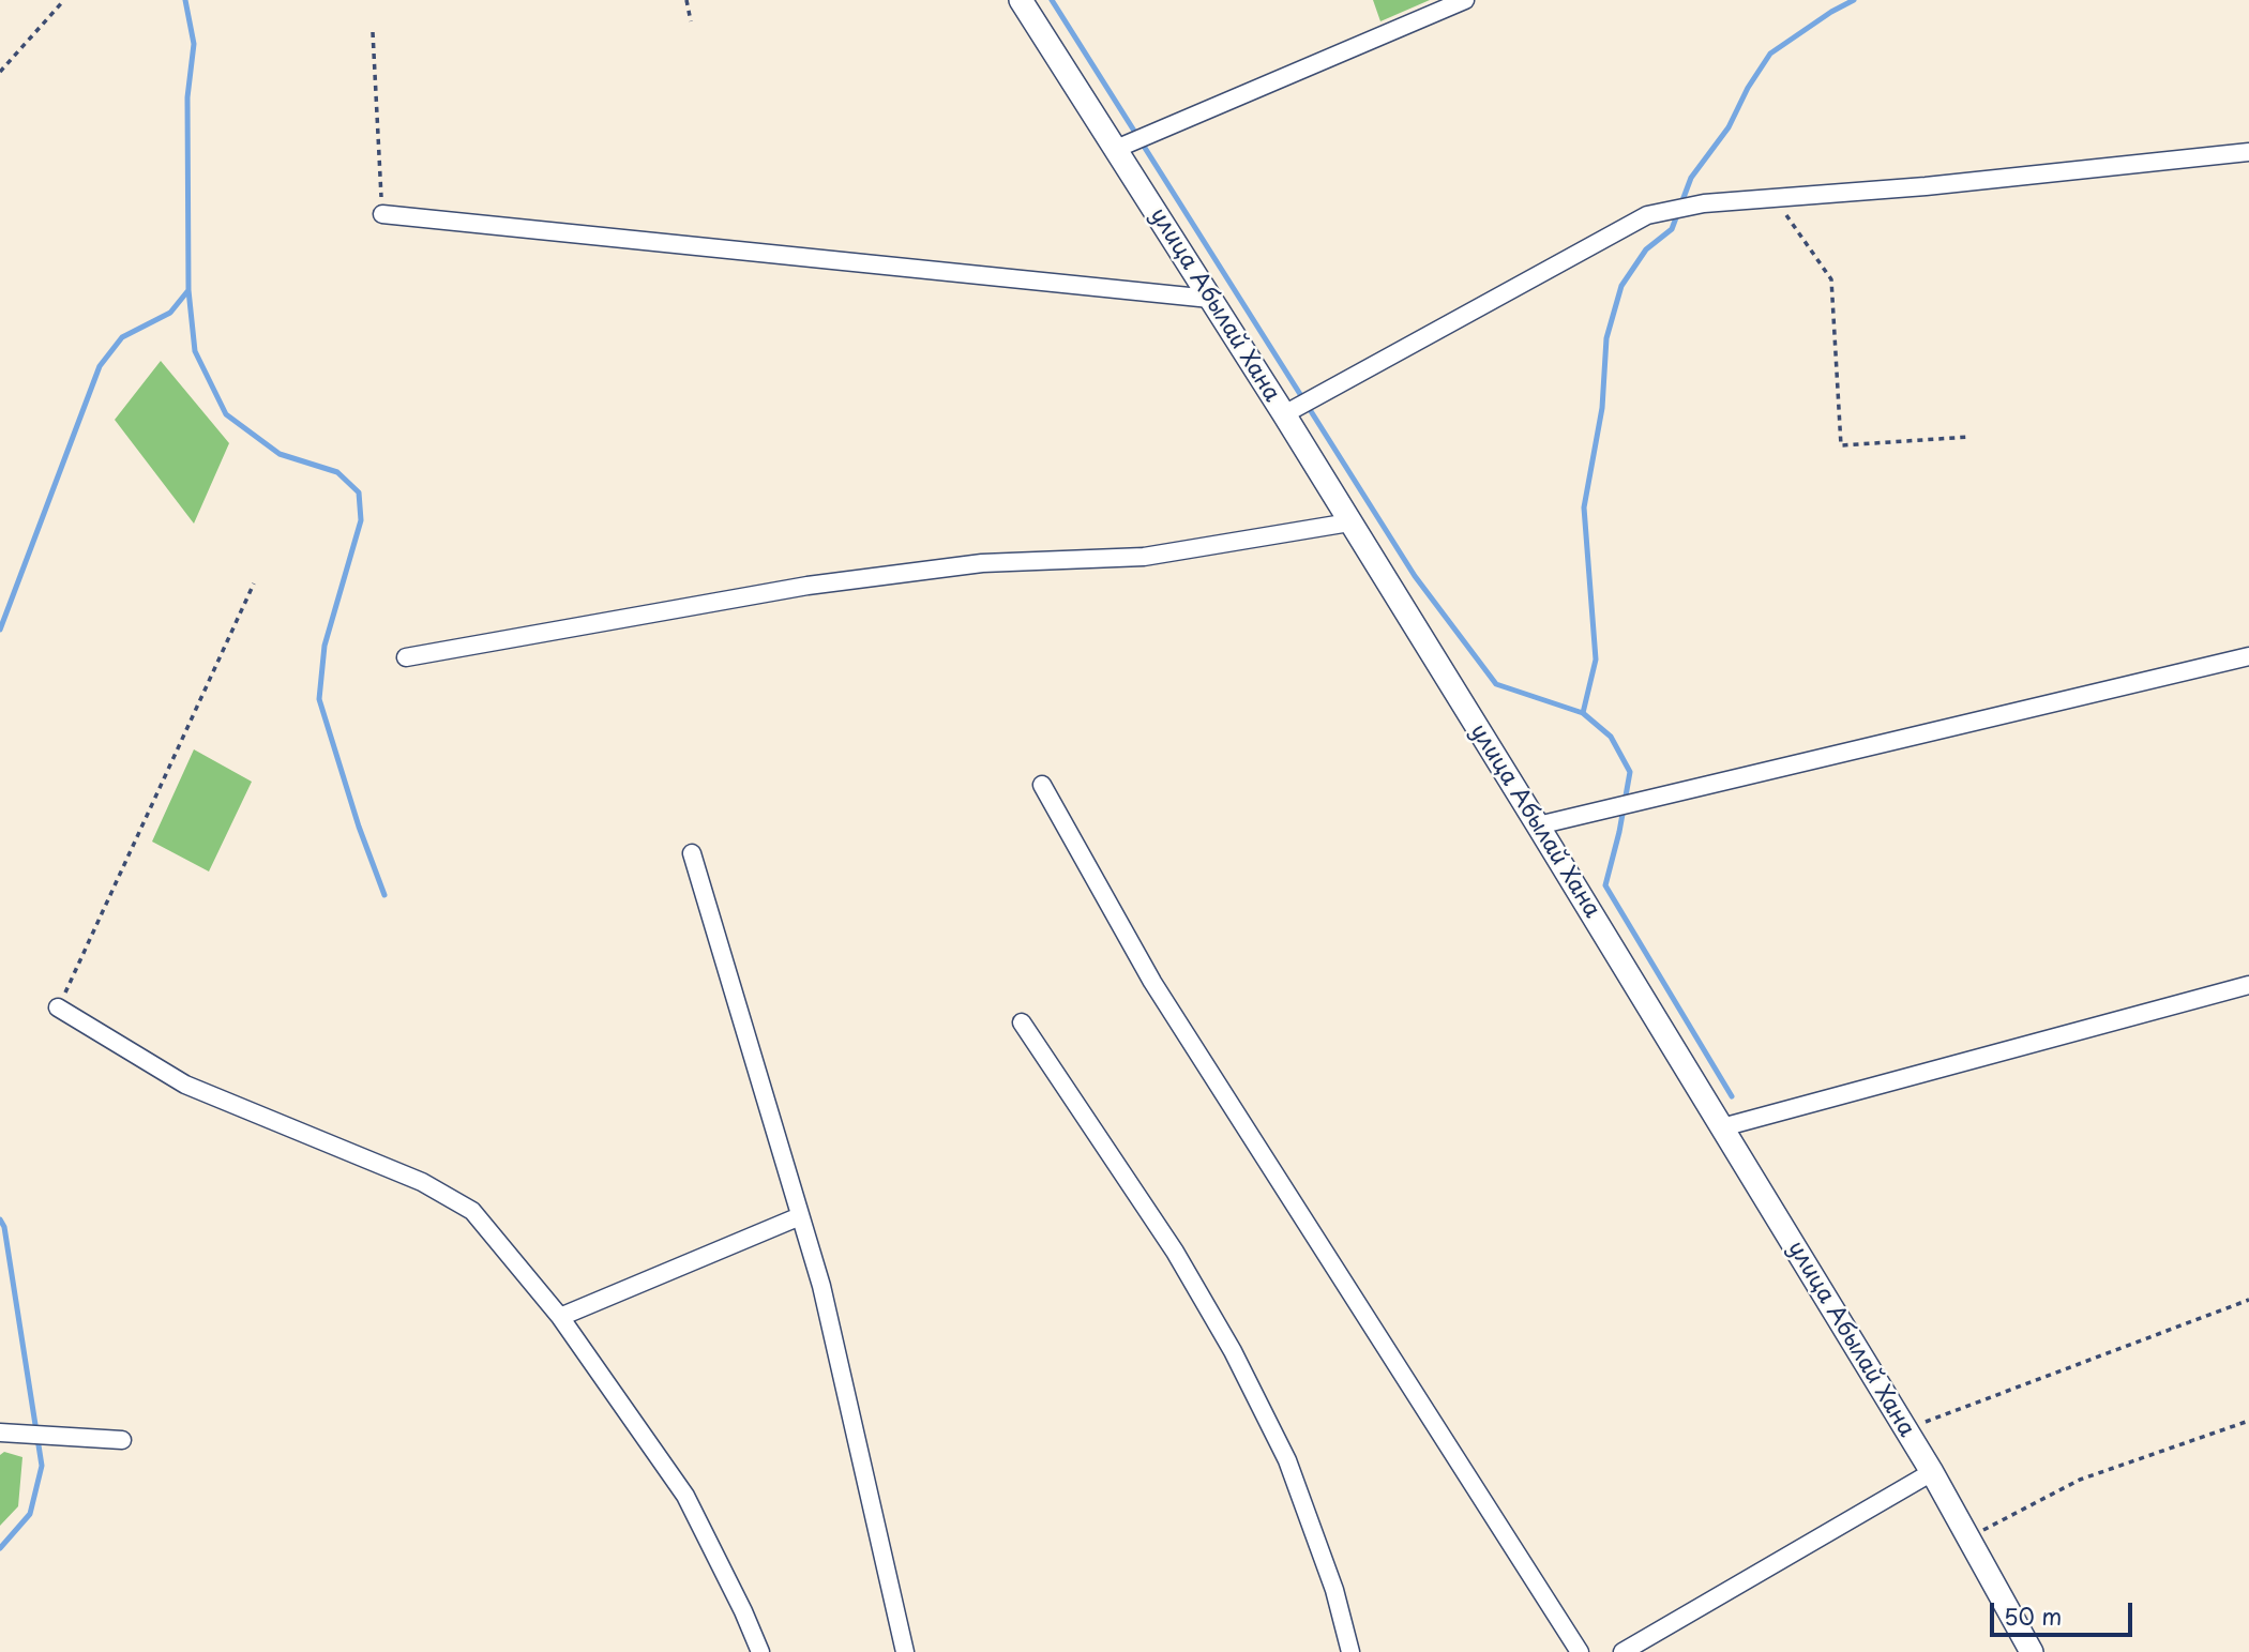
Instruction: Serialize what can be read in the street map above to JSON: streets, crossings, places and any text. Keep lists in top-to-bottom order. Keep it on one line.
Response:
{"streets":{"main road":["улица Абылай Хана"]},"scale_bar":"50 m"}
